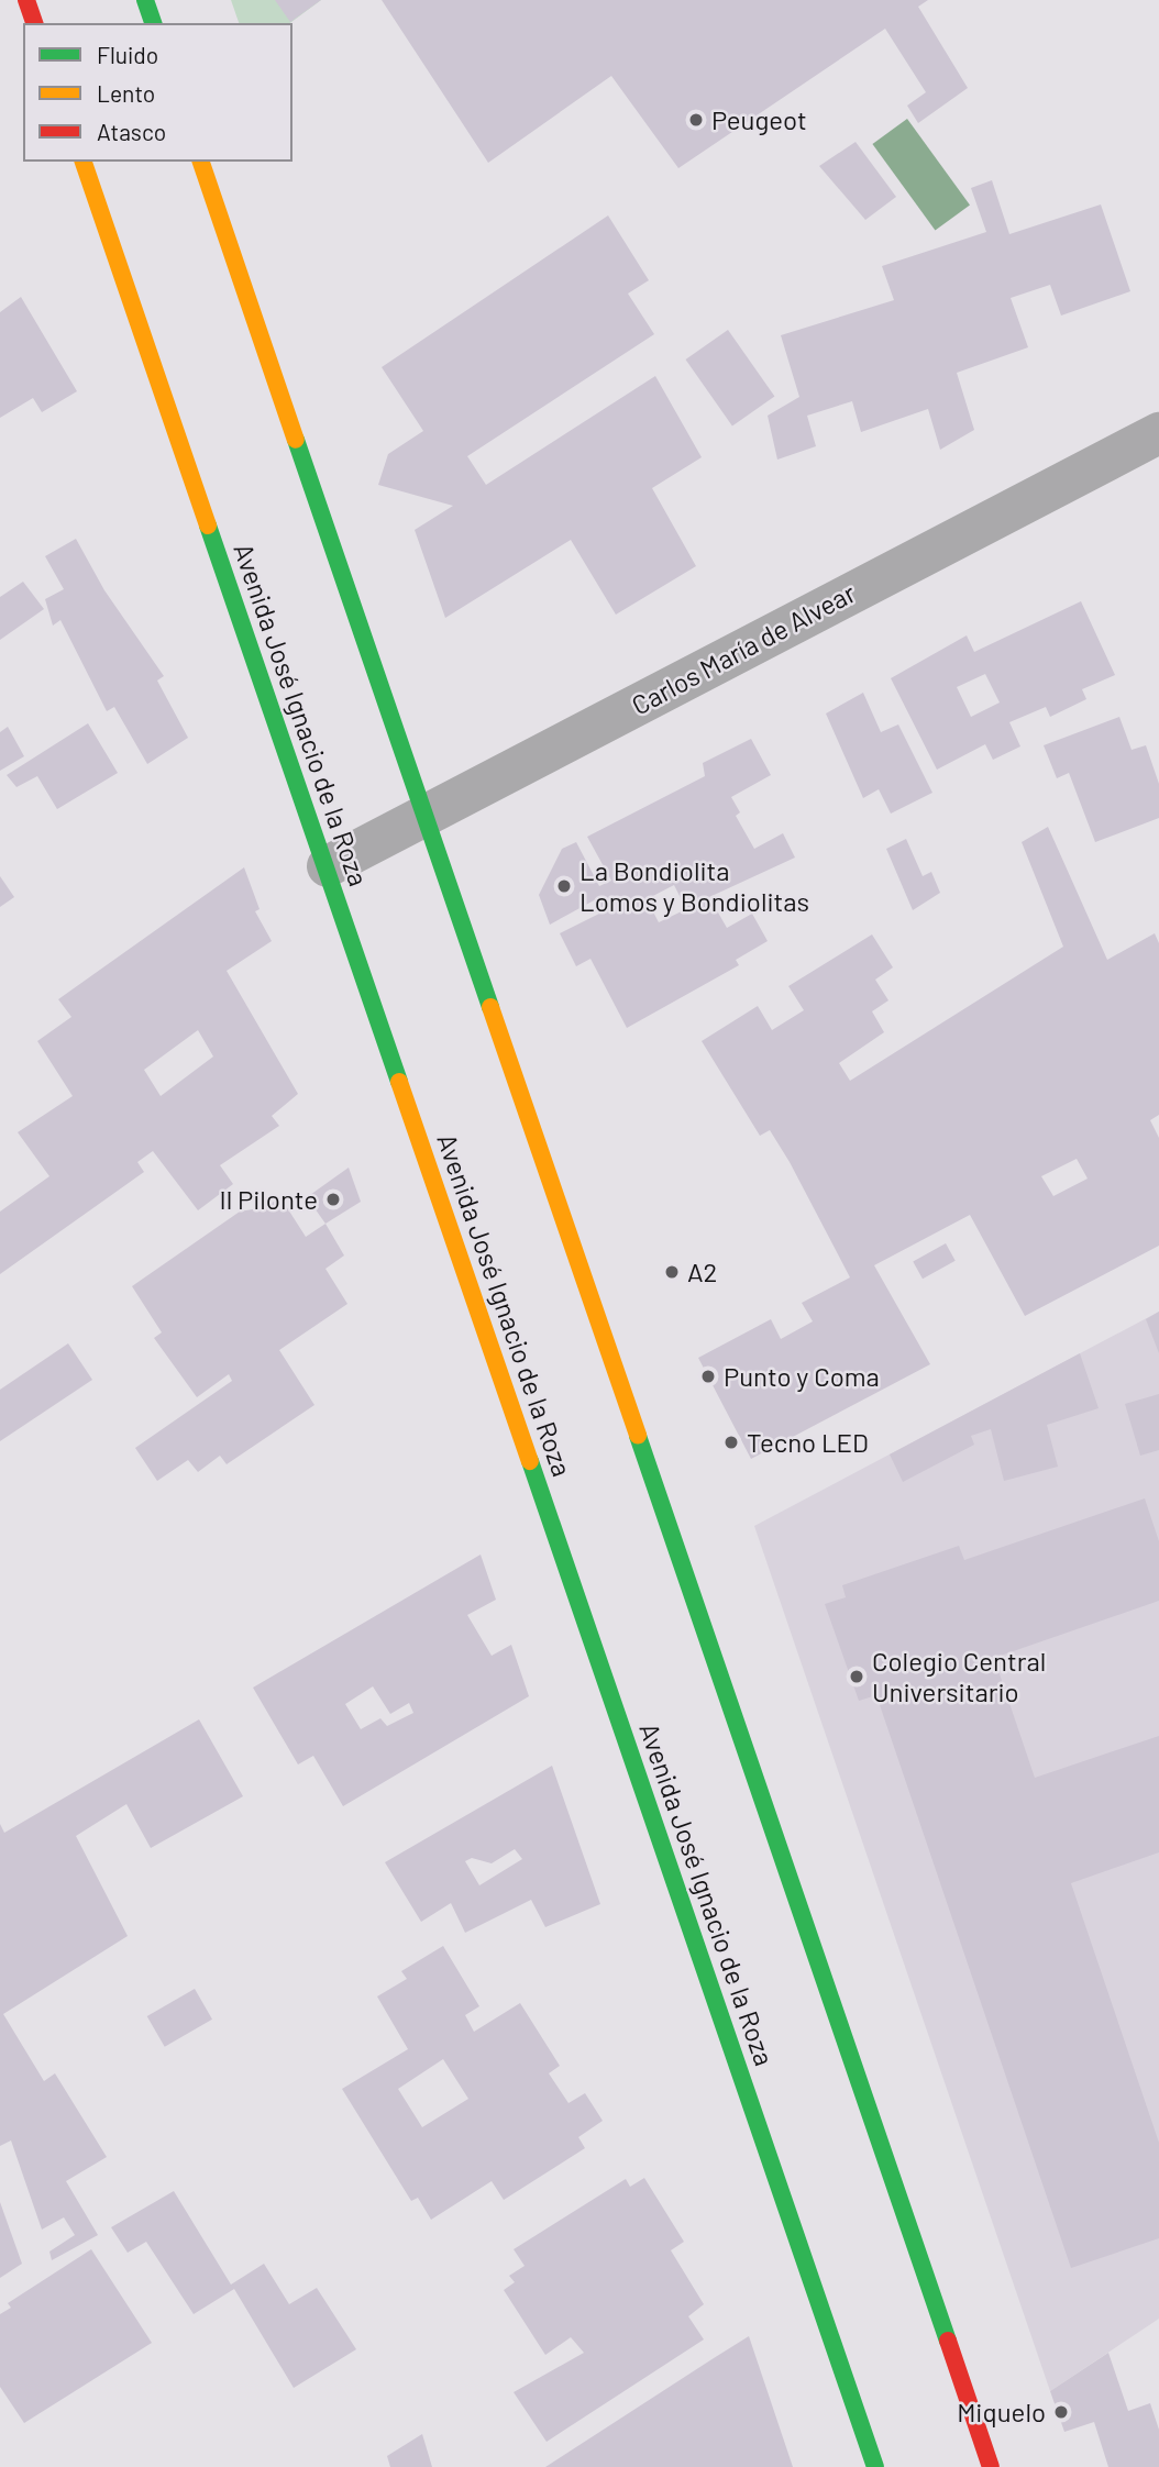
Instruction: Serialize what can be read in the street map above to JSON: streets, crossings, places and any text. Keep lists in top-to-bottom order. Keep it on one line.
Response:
{"streets":{"main road":["Avenida José Ignacio de la Roza"],"street":["Carlos María de Alvear"]},"crossings":[["Carlos María de Alvear","Avenida José Ignacio de la Roza"]],"places":["Peugeot","La Bondiolita Lomos y Bondiolitas","Il Pilonte","A2","Punto y Coma","Tecno LED","Colegio Central Universitario","Miquelo"],"legend":["Fluido","Lento","Atasco"]}
